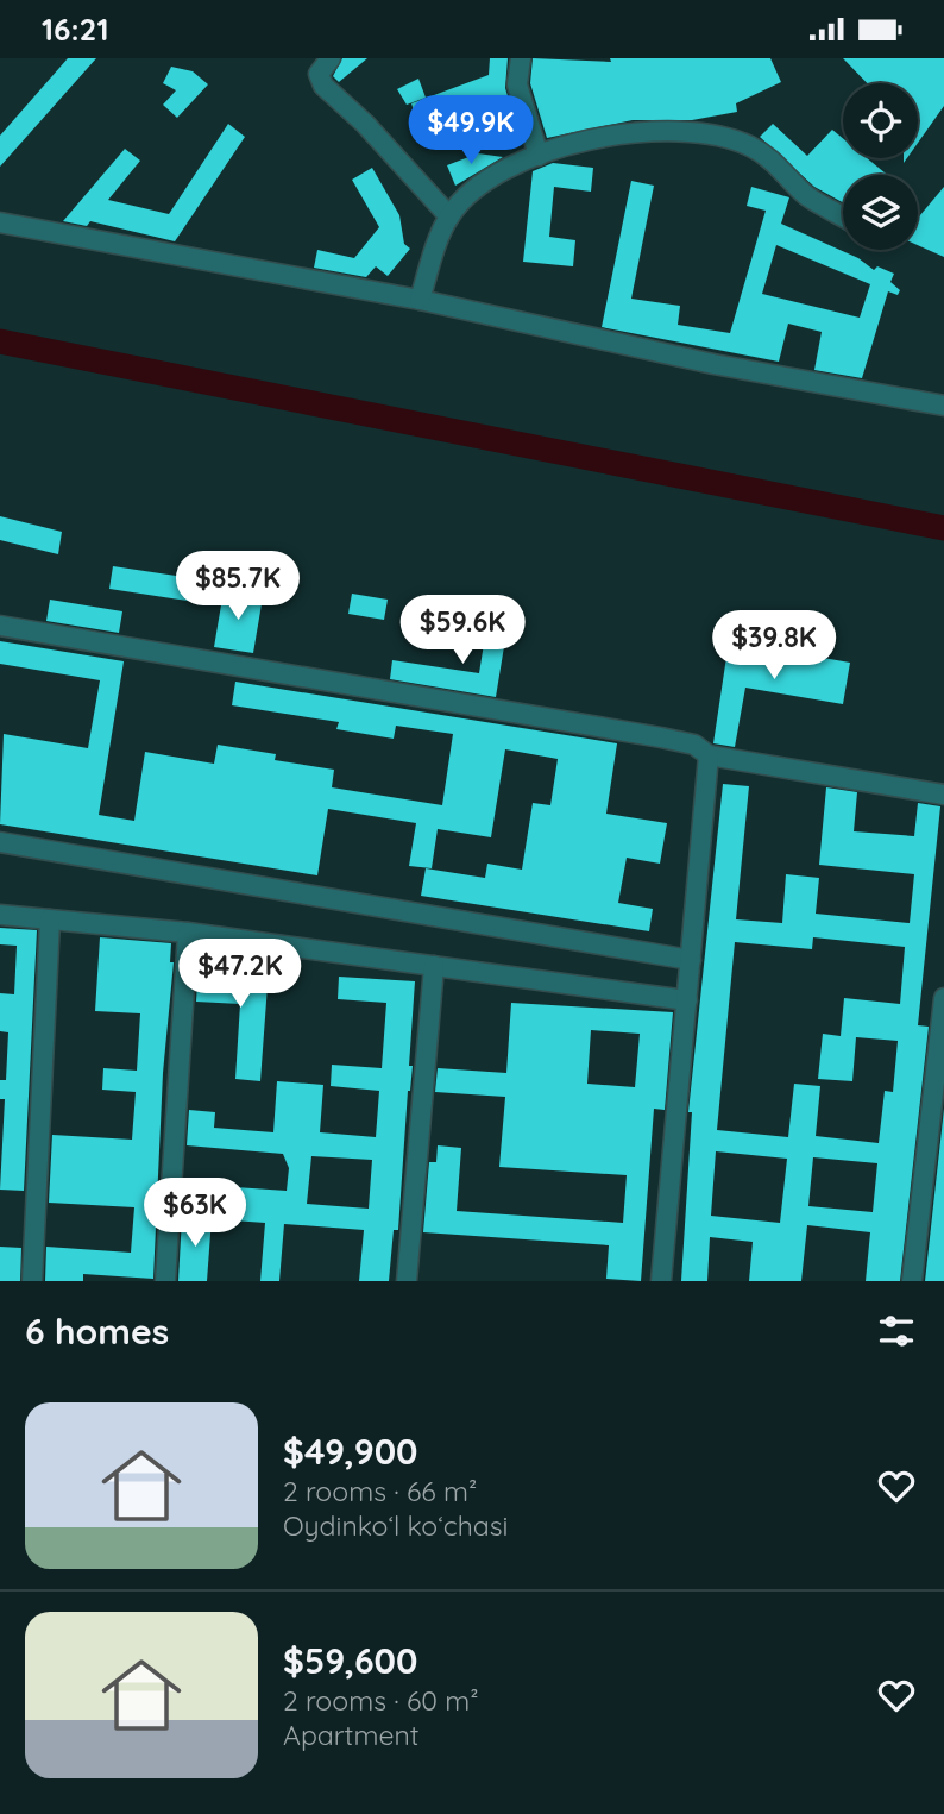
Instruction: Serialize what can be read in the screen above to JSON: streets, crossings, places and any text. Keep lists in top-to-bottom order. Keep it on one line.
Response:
{"page":{"status":"16:21","price":["$49.9K","$85.7K","$59.6K","$39.8K","$47.2K","$63K"],"heading":"6 homes","list":[{"name":"$49,900","note":"2 rooms · 66 m² · Oydinkoʻl koʻchasi"},{"name":"$59,600","note":"2 rooms · 60 m² · Apartment"}]}}
